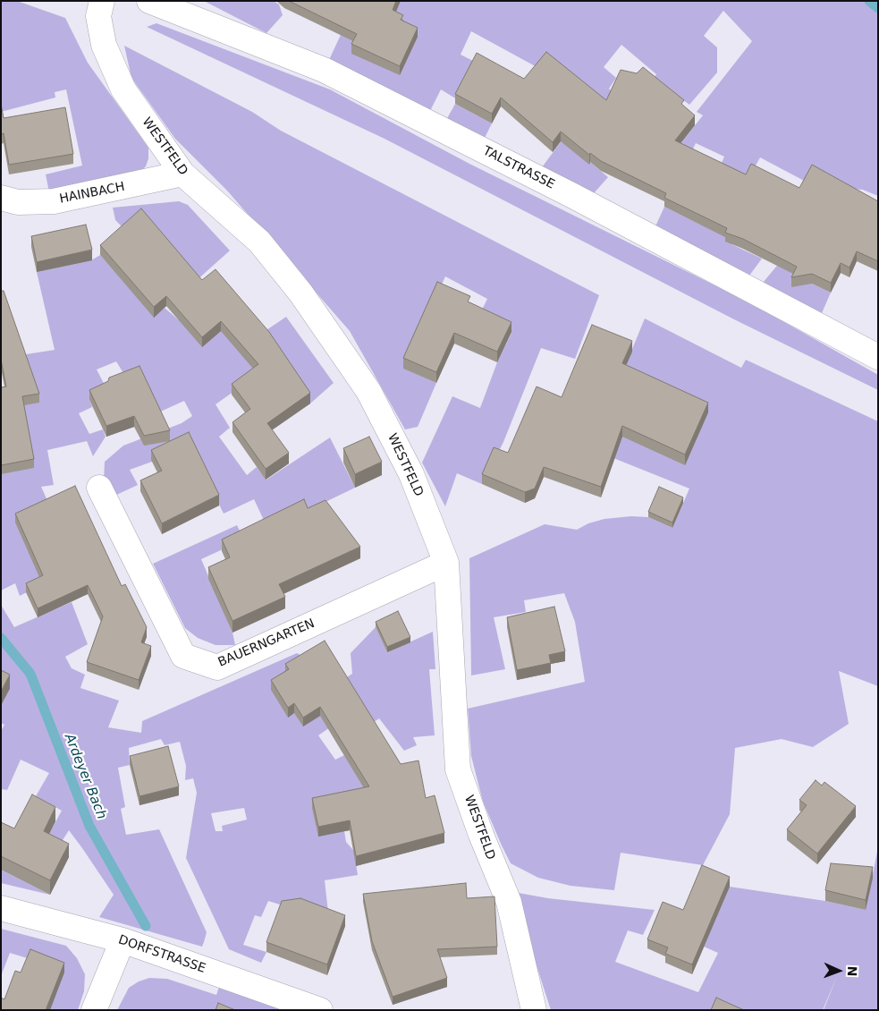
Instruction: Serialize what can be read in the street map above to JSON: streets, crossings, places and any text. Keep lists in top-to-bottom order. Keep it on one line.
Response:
{"streets":{"street":["WESTFELD","TALSTRASSE","HAINBACH","BAUERNGARTEN","DORFSTRASSE"]},"crossings":[["WESTFELD","HAINBACH"],["WESTFELD","BAUERNGARTEN"]],"water":["Ardeyer Bach"],"north":"right"}
